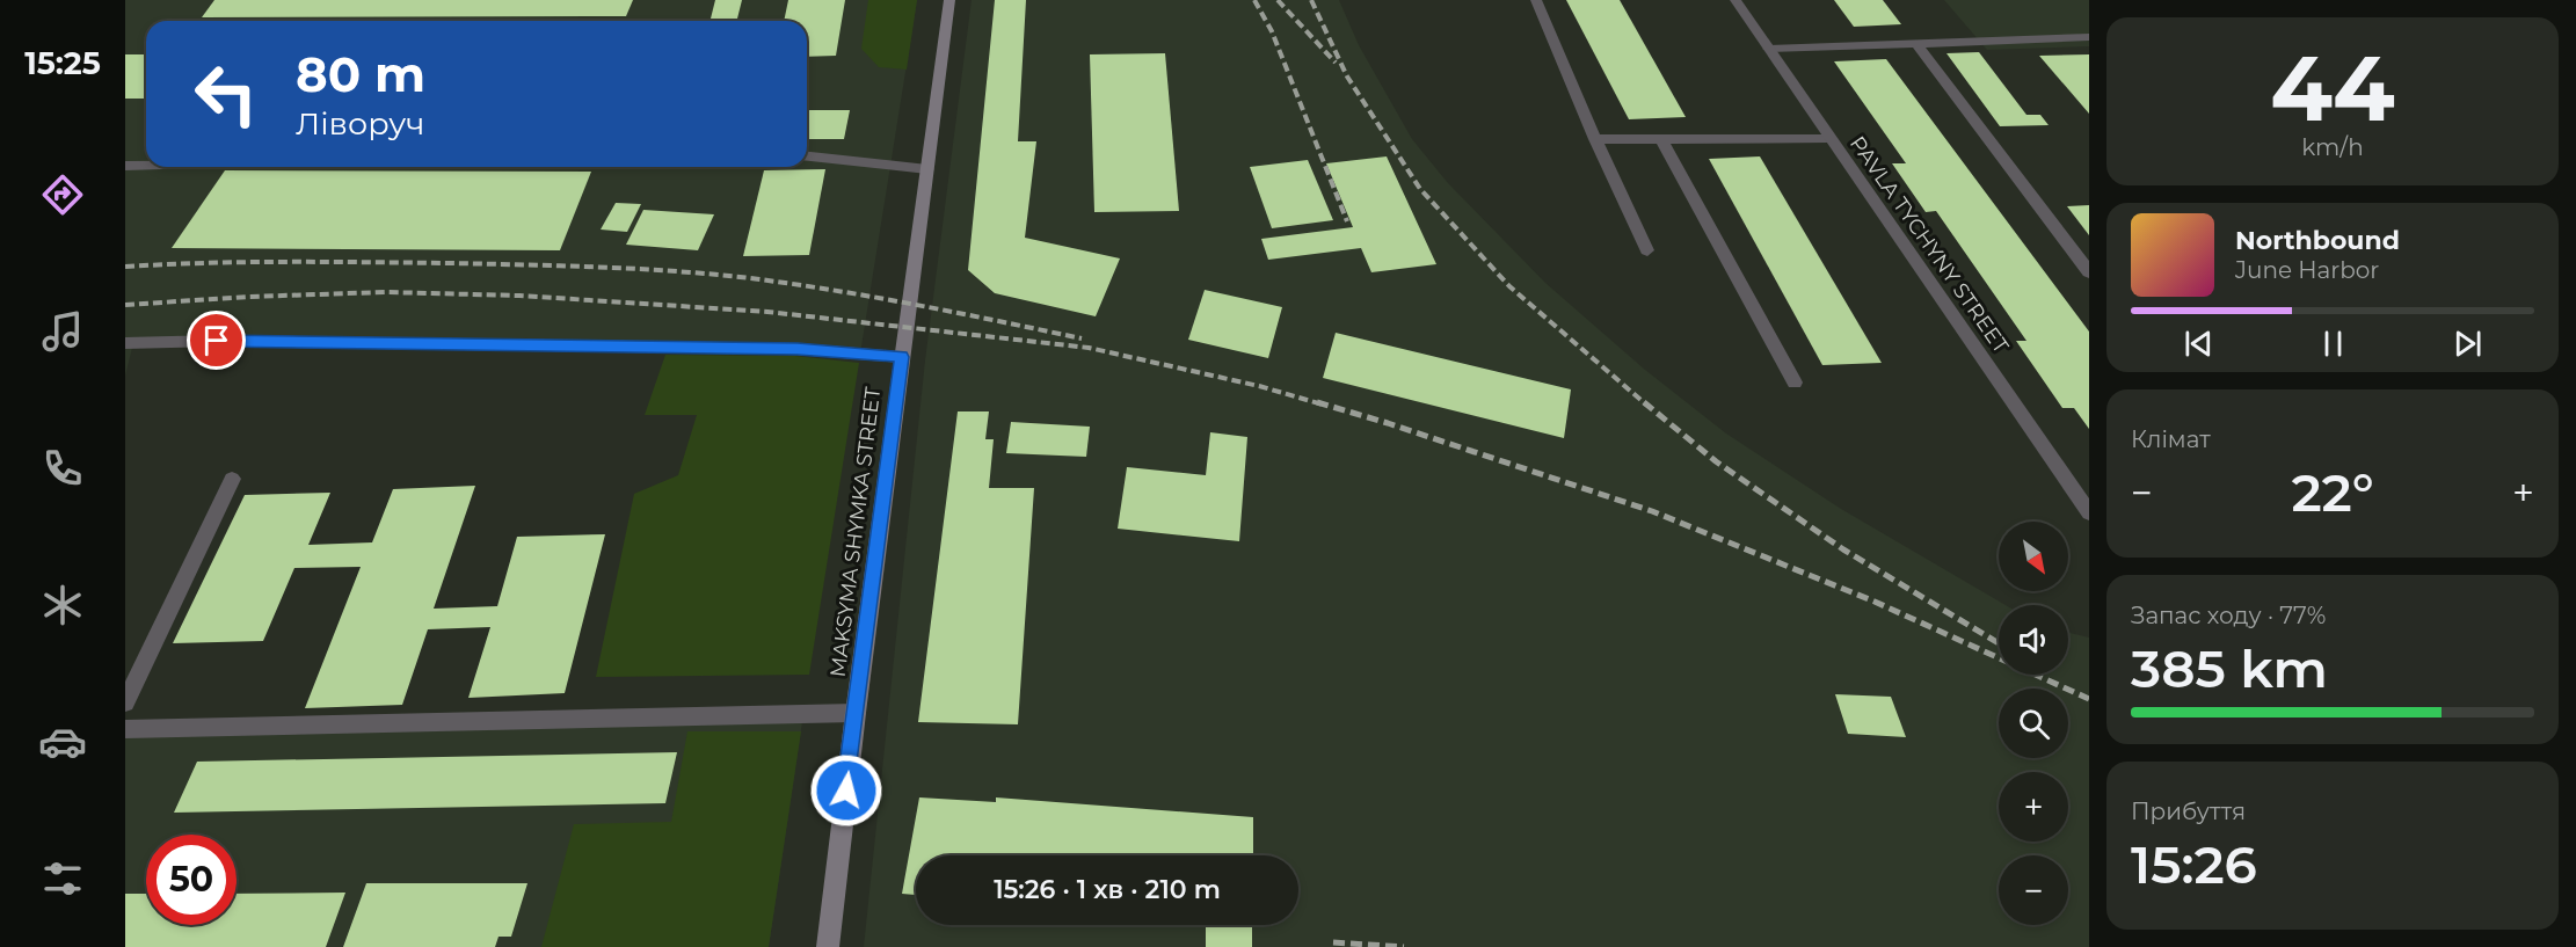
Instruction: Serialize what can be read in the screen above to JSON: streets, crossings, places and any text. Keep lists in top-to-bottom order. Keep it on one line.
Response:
{"streets":{"main road":["MAKSYMA SHYMKA STREET"],"street":["PAVLA TYCHYNY STREET"]},"north":"bottom right","page":{"tabs":"15:25","tile":[["44","km/h"],"Клімат",["Запас ходу · 77%","385 km"],["Прибуття","15:26"]],"turn":["80 m","Ліворуч"],"song":["Northbound","June Harbor"],"heat":["−","22°","+"],"map_buttons":["+","−"],"limit":"50","trip":"15:26 · 1 хв · 210 m"}}
